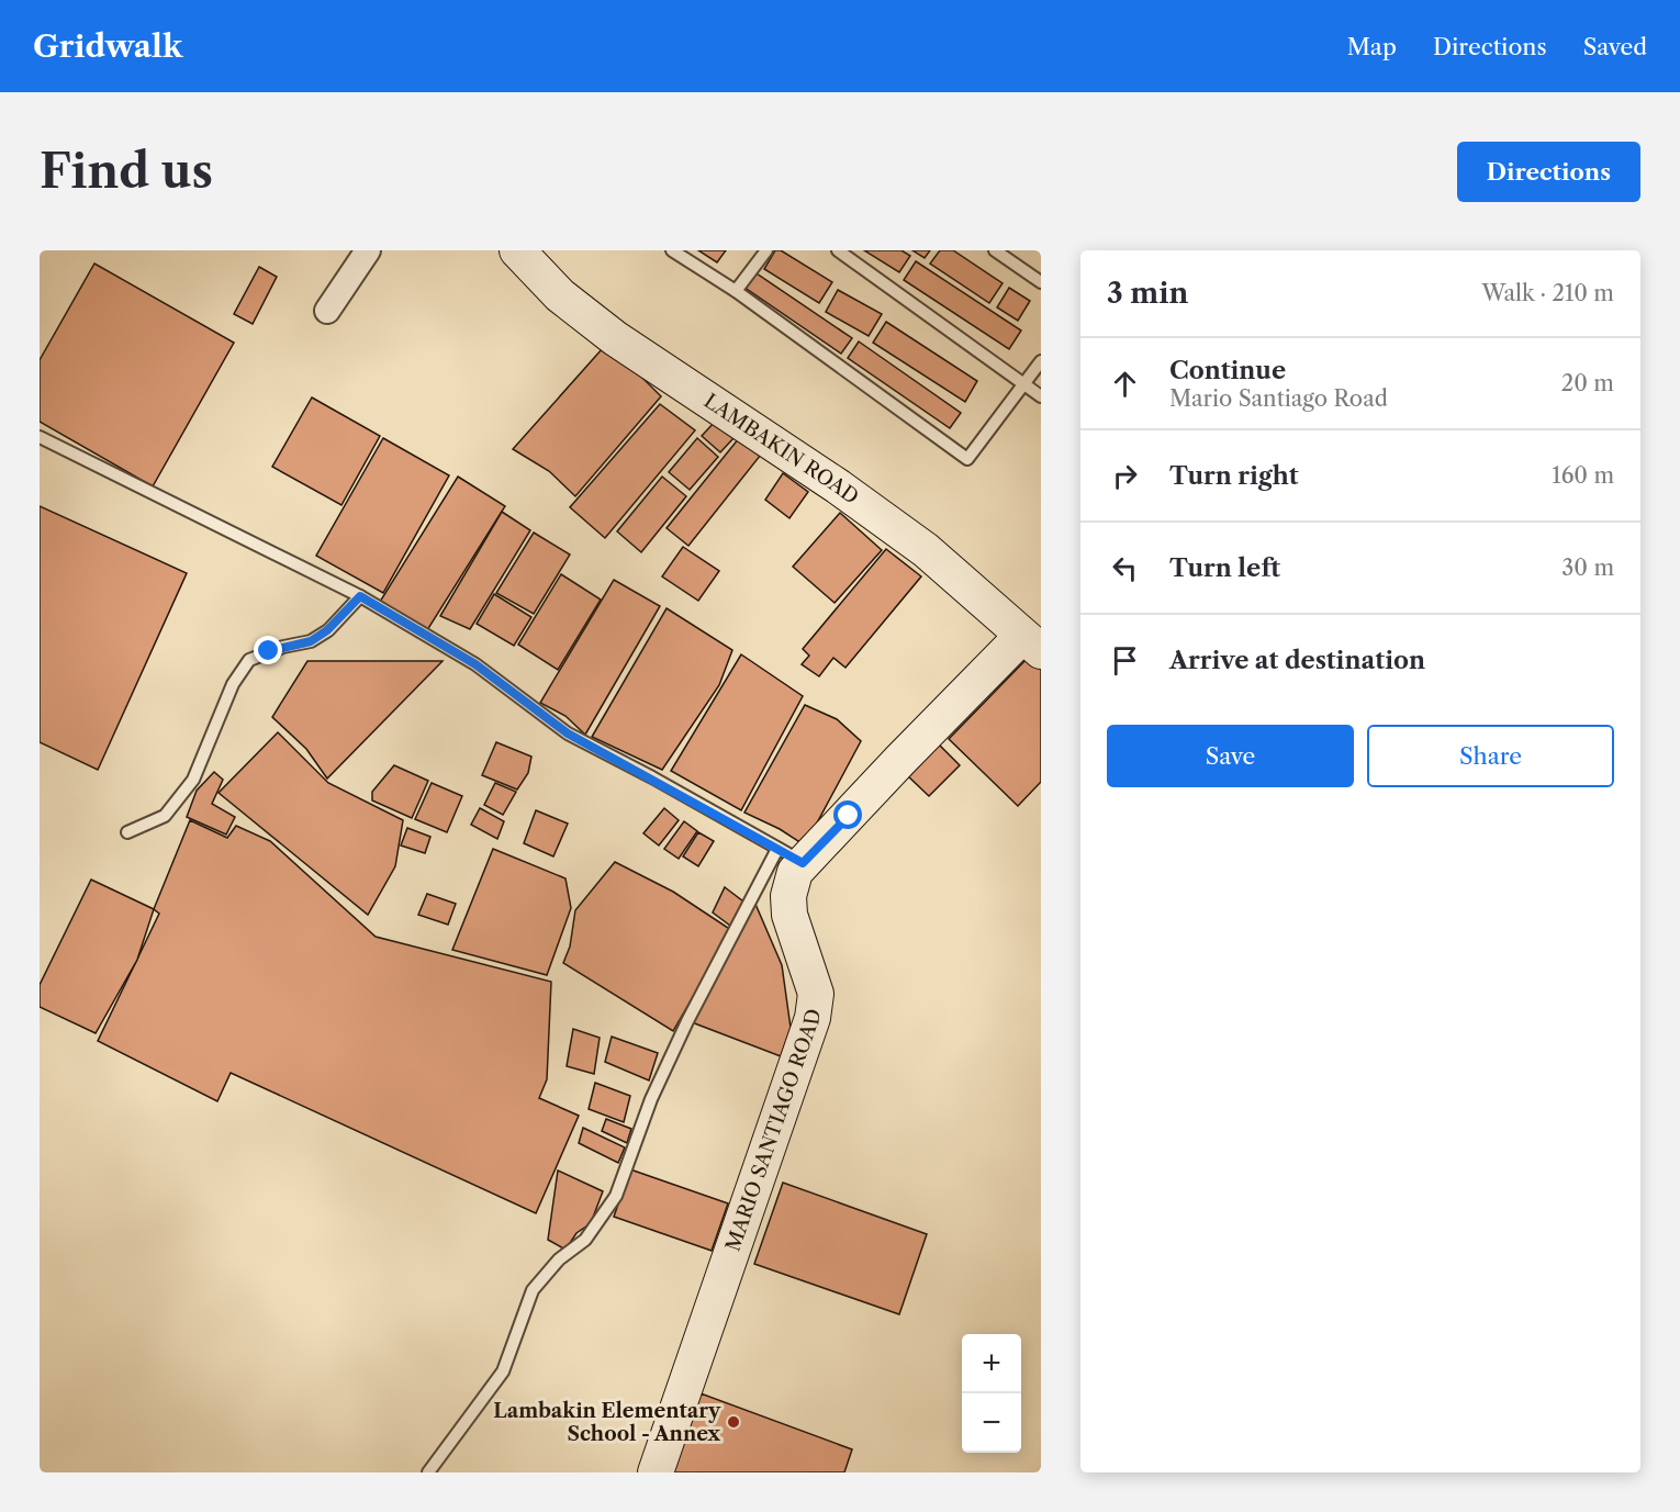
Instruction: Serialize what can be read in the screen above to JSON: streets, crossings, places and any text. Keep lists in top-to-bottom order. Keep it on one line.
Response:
{"streets":{"street":["LAMBAKIN ROAD","MARIO SANTIAGO ROAD"]},"crossings":[["LAMBAKIN ROAD","MARIO SANTIAGO ROAD"]],"places":["Lambakin Elementary School - Annex"],"page":{"header":"Gridwalk","nav":["Map","Directions","Saved"],"buttons":["Directions",["Save","Share"]],"title":"Find us","heading":["3 min","Walk · 210 m"],"list":[["Continue","Mario Santiago Road","20 m"],["Turn right","160 m"],["Turn left","30 m"],"Arrive at destination"],"map_buttons":["+","−"]}}
